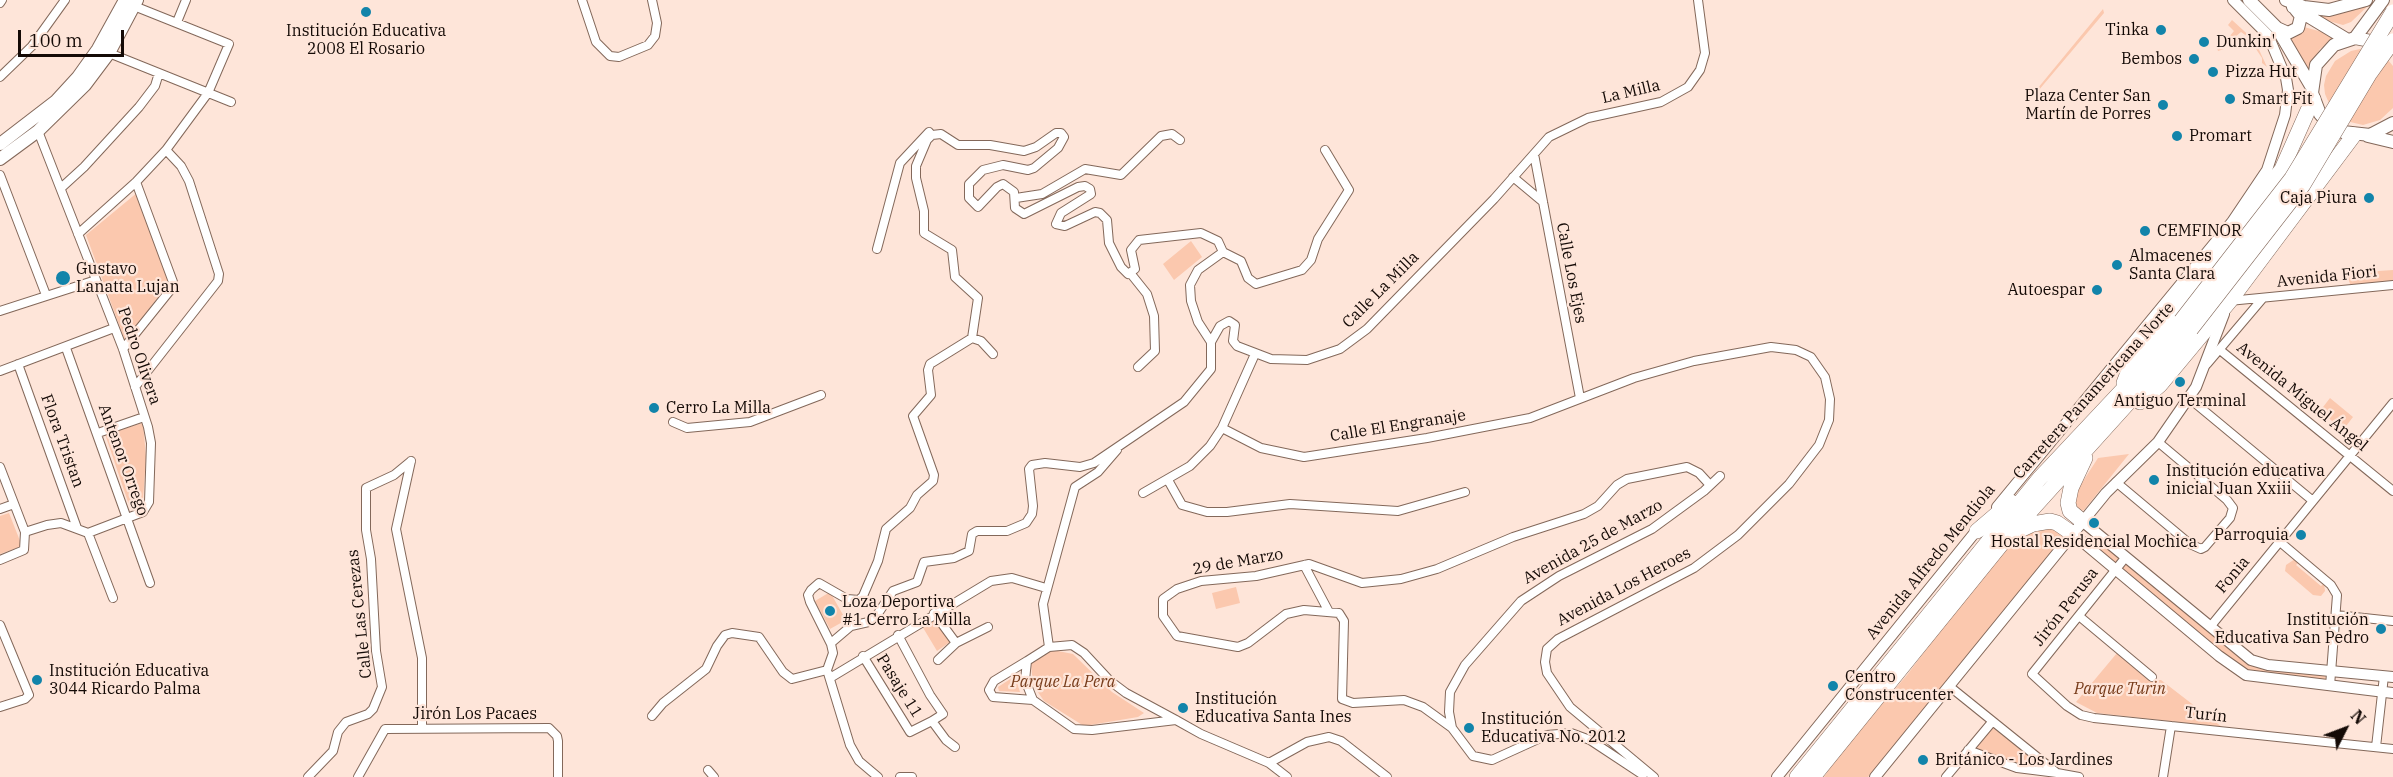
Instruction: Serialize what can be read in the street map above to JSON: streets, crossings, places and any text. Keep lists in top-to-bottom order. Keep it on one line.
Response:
{"streets":{"highway":["Carretera Panamericana Norte"],"main road":["Avenida Alfredo Mendiola"],"street":["La Milla","Calle Los Ejes","Avenida Fiori","Calle La Milla","Pedro Olivera","Avenida Miguel Ángel","Calle El Engranaje","Flora Tristan","Antenor Orrego","Avenida 25 de Marzo","29 de Marzo","Fonia","Avenida Los Heroes","Jirón Perusa","Calle Las Cerezas","Pasaje 11","Jirón Los Pacaes","Turín"]},"crossings":[["La Milla","Calle Los Ejes"],["La Milla","Calle La Milla"],["Calle Los Ejes","Calle La Milla"],["Calle Los Ejes","Calle El Engranaje"],["Avenida Fiori","Avenida Miguel Ángel"],["Pedro Olivera","Antenor Orrego"],["Avenida Miguel Ángel","Fonia"],["Calle El Engranaje","Avenida Los Heroes"],["Avenida 25 de Marzo","29 de Marzo"],["Jirón Perusa","Turín"],["Calle Las Cerezas","Jirón Los Pacaes"]],"parks":["Parque La Pera","Parque Turin"],"places":["Institución Educativa 2008 El Rosario","Tinka","Dunkin'","Bembos","Pizza Hut","Smart Fit","Plaza Center San Martín de Porres","Promart","Caja Piura","CEMFINOR","Almacenes Santa Clara","Gustavo Lanatta Lujan","Autoespar","Antiguo Terminal","Cerro La Milla","Institución educativa inicial Juan Xxiii","Hostal Residencial Mochica","Parroquia","Loza Deportiva #1 Cerro La Milla","Institución Educativa San Pedro","Institución Educativa 3044 Ricardo Palma","Centro Construcenter","Institución Educativa Santa Ines","Institución Educativa No. 2012","Británico - Los Jardines"],"scale_bar":"100 m","north":"top right"}
